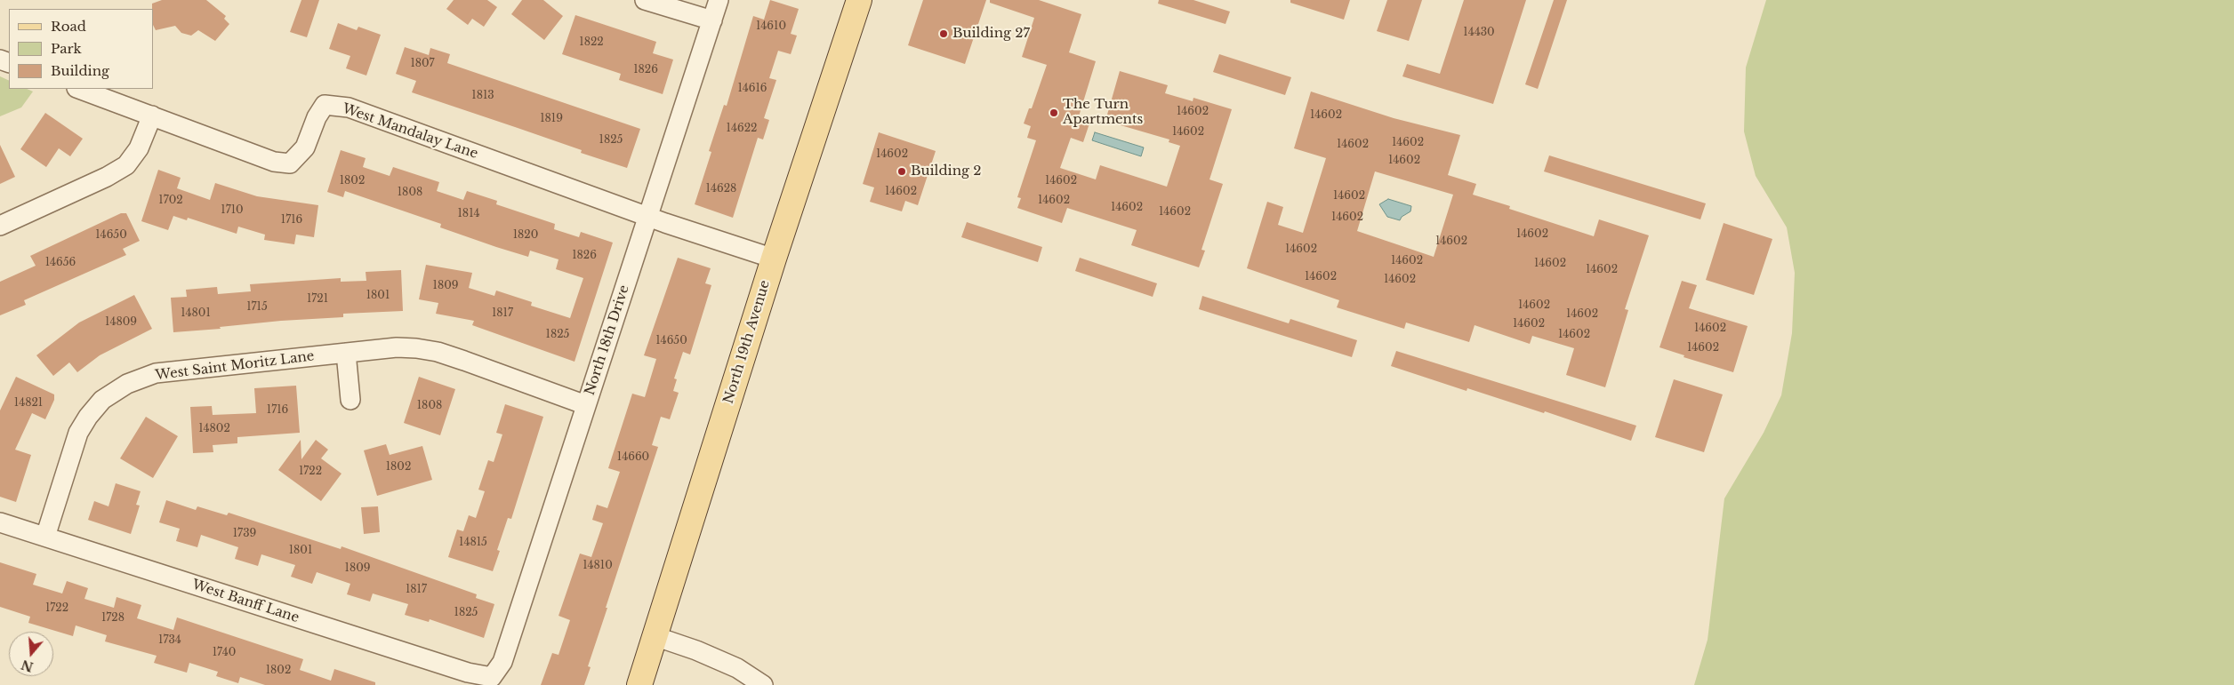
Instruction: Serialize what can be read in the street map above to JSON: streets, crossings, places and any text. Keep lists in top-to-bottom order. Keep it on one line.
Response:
{"streets":{"main road":["North 19th Avenue"],"street":["West Mandalay Lane","North 18th Drive","West Saint Moritz Lane","West Banff Lane"]},"crossings":[["West Mandalay Lane","North 18th Drive"],["West Mandalay Lane","North 19th Avenue"],["North 18th Drive","West Saint Moritz Lane"],["North 18th Drive","West Banff Lane"],["West Saint Moritz Lane","West Banff Lane"]],"places":["Building 27","The Turn Apartments","Building 2"],"house_numbers":["14610","14430","1822","1807","1826","14616","1813","14602","14602","1819","14622","14602","1825","14602","14602","14602","14602","1802","14602","14628","14602","1808","14602","1702","14602","14602","1710","14602","1814","14602","1716","14602","14650","1820","14602","14602","1826","14602","14656","14602","14602","14602","14602","1809","1801","1721","14602","1715","14801","1817","14602","14809","14602","14602","1825","14602","14650","14602","14821","1808","1716","14802","14660","1802","1722","1739","14815","1801","14810","1809","1817","1722","1825","1728","1734","1740","1802"],"legend":["Road","Park","Building"],"north":"bottom"}
